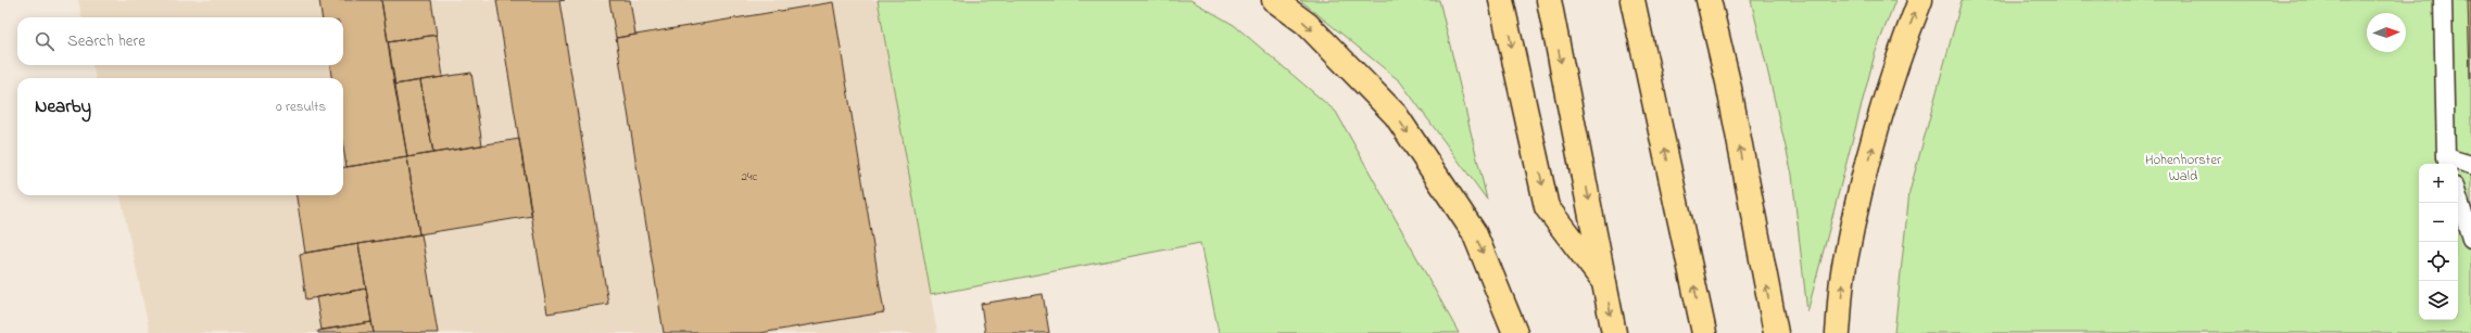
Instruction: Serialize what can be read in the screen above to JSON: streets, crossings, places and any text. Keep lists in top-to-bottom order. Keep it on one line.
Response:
{"parks":["Hohenhorster Wald"],"house_numbers":["24c"],"north":"right","page":{"search":"Search here","heading":["Nearby","0 results"],"map_buttons":["+","−"]}}
